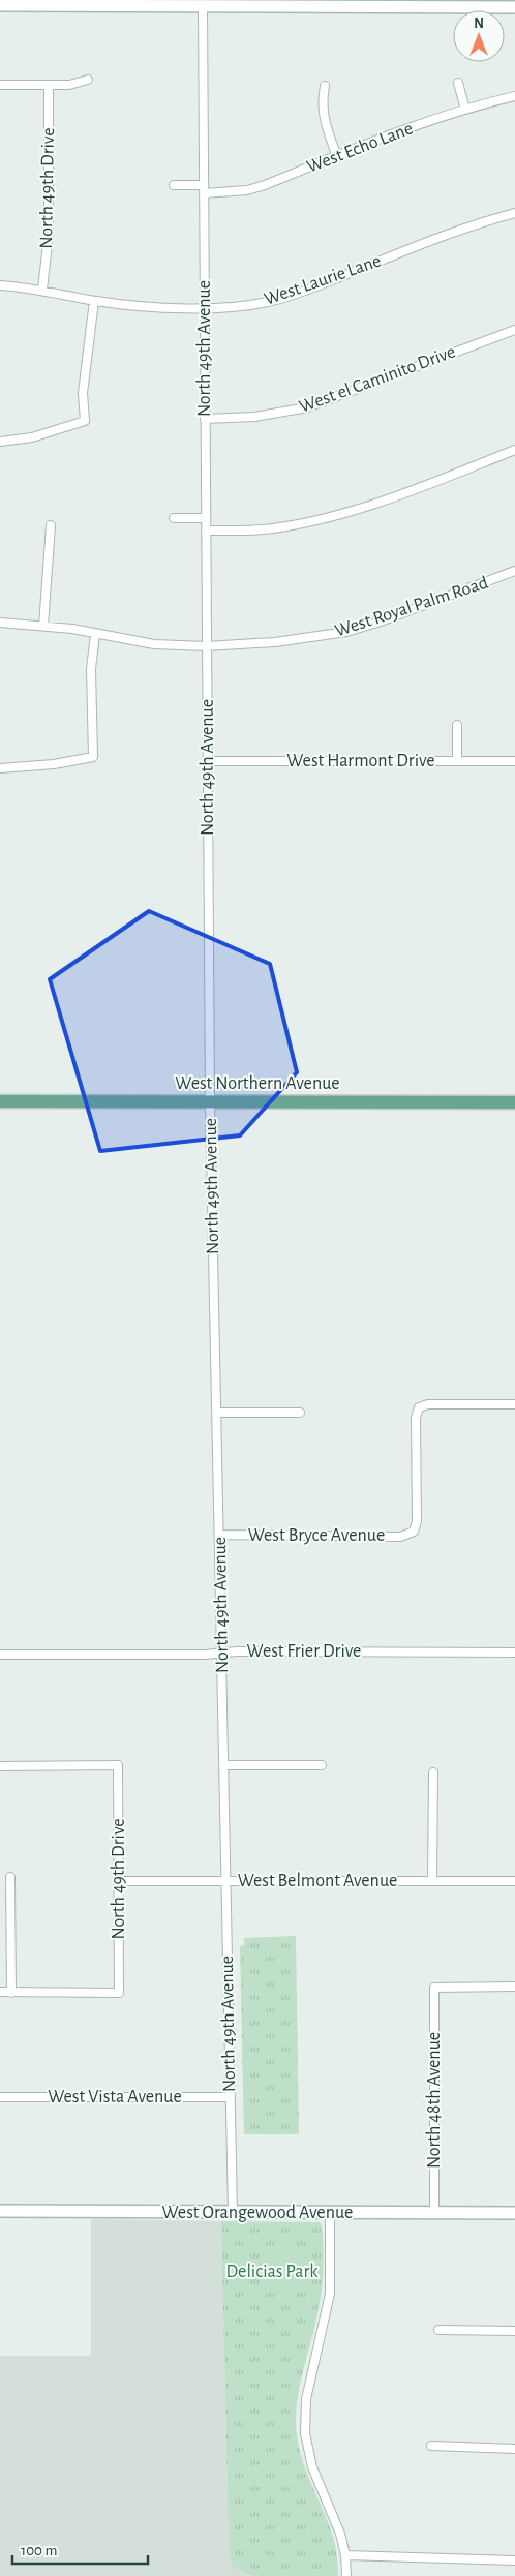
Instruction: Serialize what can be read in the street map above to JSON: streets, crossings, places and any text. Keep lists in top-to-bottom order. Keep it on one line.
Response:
{"streets":{"main road":["West Northern Avenue"],"street":["West Echo Lane","North 49th Drive","West Laurie Lane","North 49th Avenue","West el Caminito Drive","West Royal Palm Road","West Harmont Drive","West Bryce Avenue","West Frier Drive","West Belmont Avenue","West Vista Avenue","North 48th Avenue","West Orangewood Avenue"]},"crossings":[["West Echo Lane","North 49th Avenue"],["North 49th Drive","West Laurie Lane"],["North 49th Drive","West Belmont Avenue"],["West Laurie Lane","North 49th Avenue"],["North 49th Avenue","West el Caminito Drive"],["North 49th Avenue","West Royal Palm Road"],["North 49th Avenue","West Harmont Drive"],["North 49th Avenue","West Northern Avenue"],["North 49th Avenue","West Bryce Avenue"],["North 49th Avenue","West Frier Drive"],["North 49th Avenue","West Belmont Avenue"],["North 49th Avenue","West Vista Avenue"],["North 49th Avenue","West Orangewood Avenue"],["North 48th Avenue","West Orangewood Avenue"]],"parks":["Delicias Park"],"scale_bar":"100 m","north":"top"}
